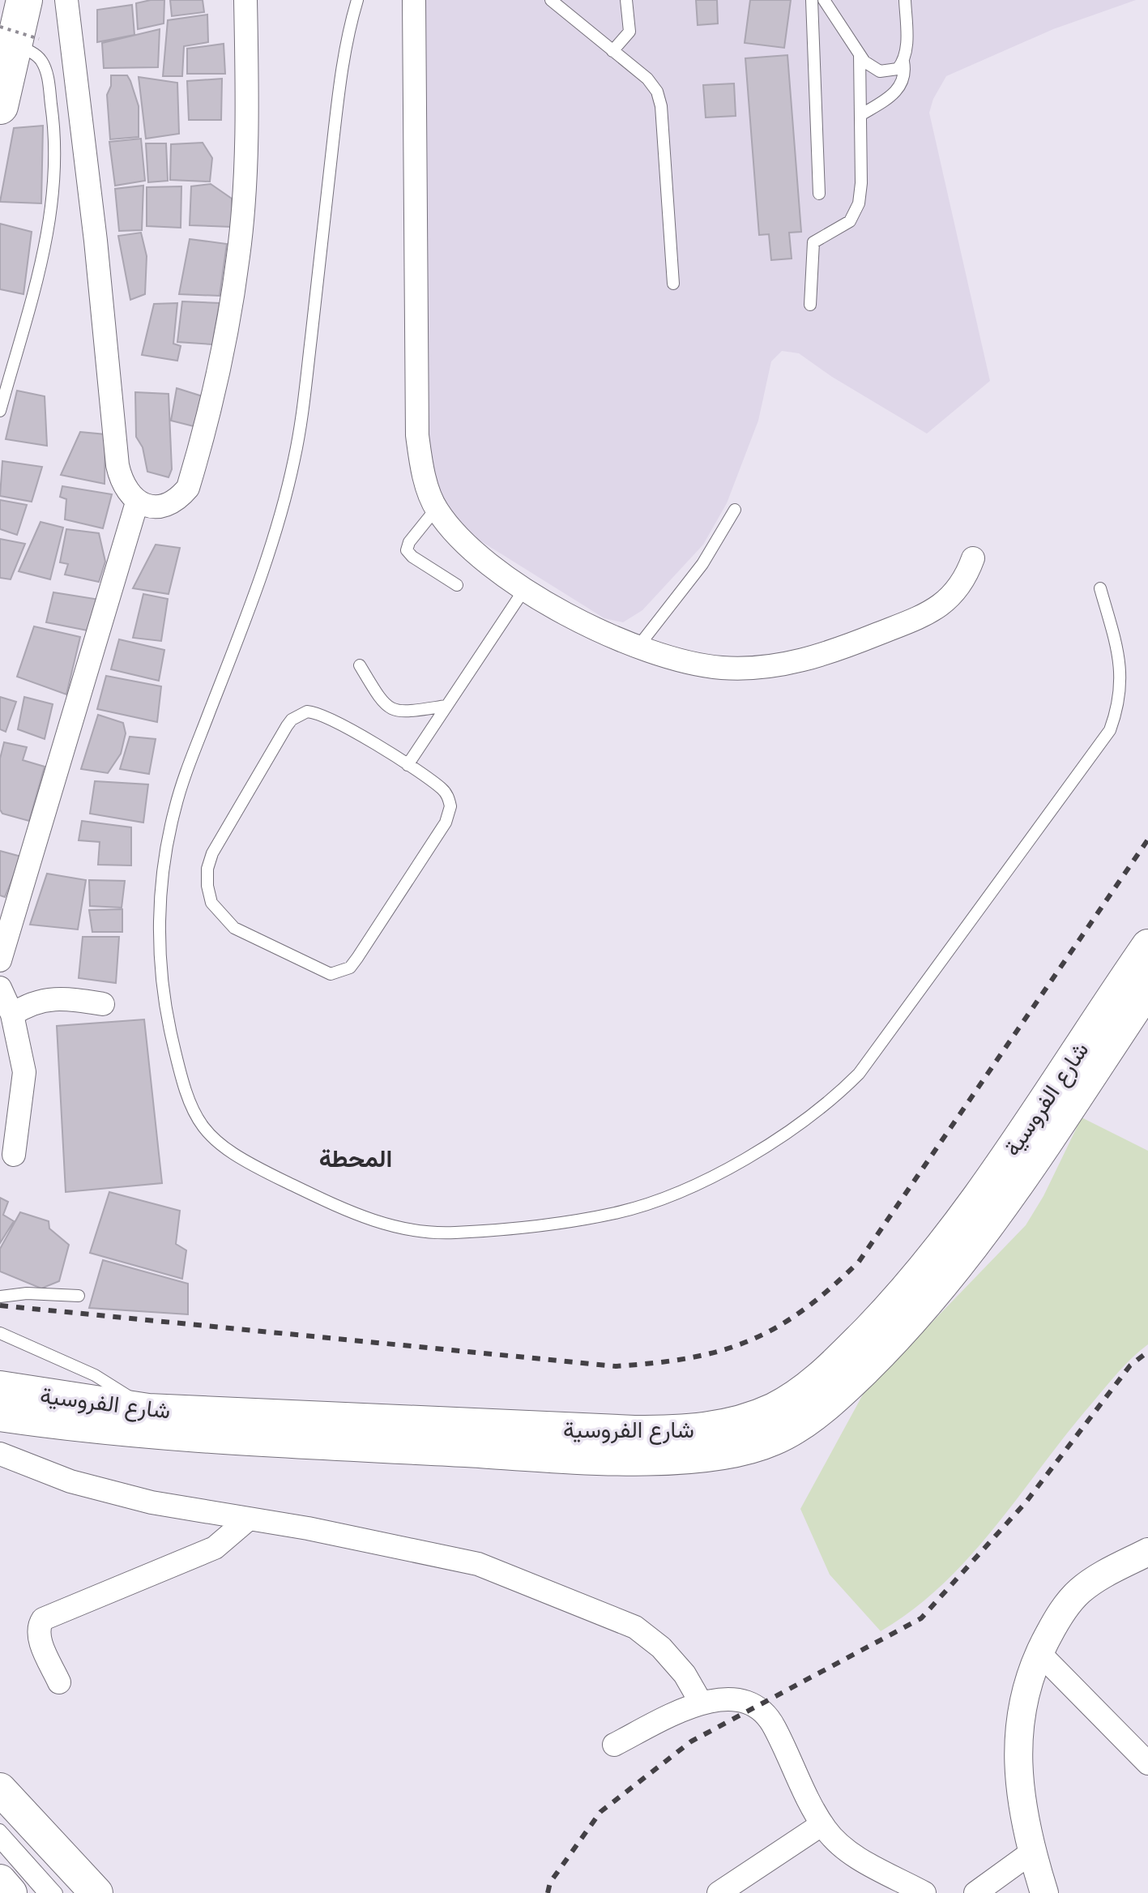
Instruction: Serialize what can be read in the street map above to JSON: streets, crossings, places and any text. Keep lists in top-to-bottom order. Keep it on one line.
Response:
{"streets":{"main road":["شارع الفروسية"]},"districts":["المحطة"]}
